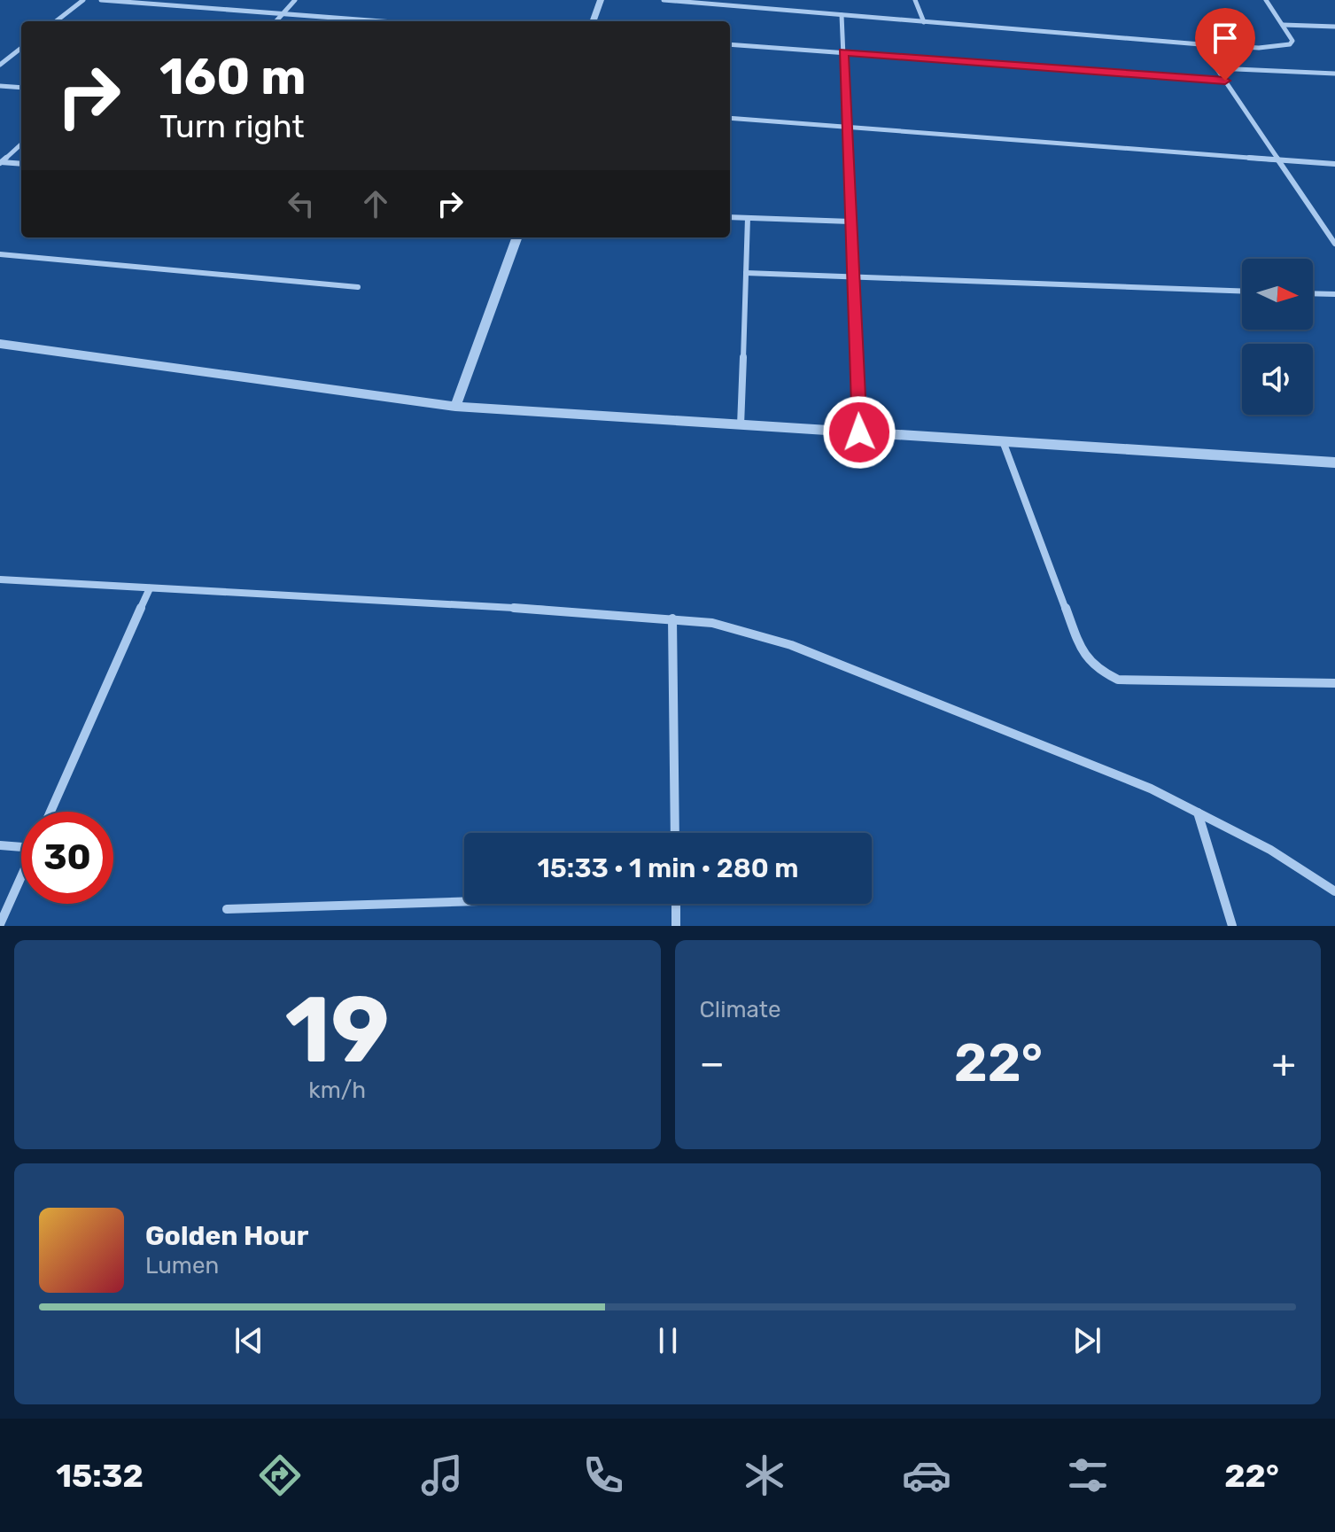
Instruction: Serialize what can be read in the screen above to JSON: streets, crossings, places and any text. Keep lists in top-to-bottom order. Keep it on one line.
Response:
{"north":"right","page":{"turn":["160 m","Turn right"],"limit":"30","trip":"15:33 · 1 min · 280 m","tile":[["19","km/h"],"Climate"],"heat":["−","22°","+"],"song":["Golden Hour","Lumen"],"tabs":["15:32","22°"]}}
